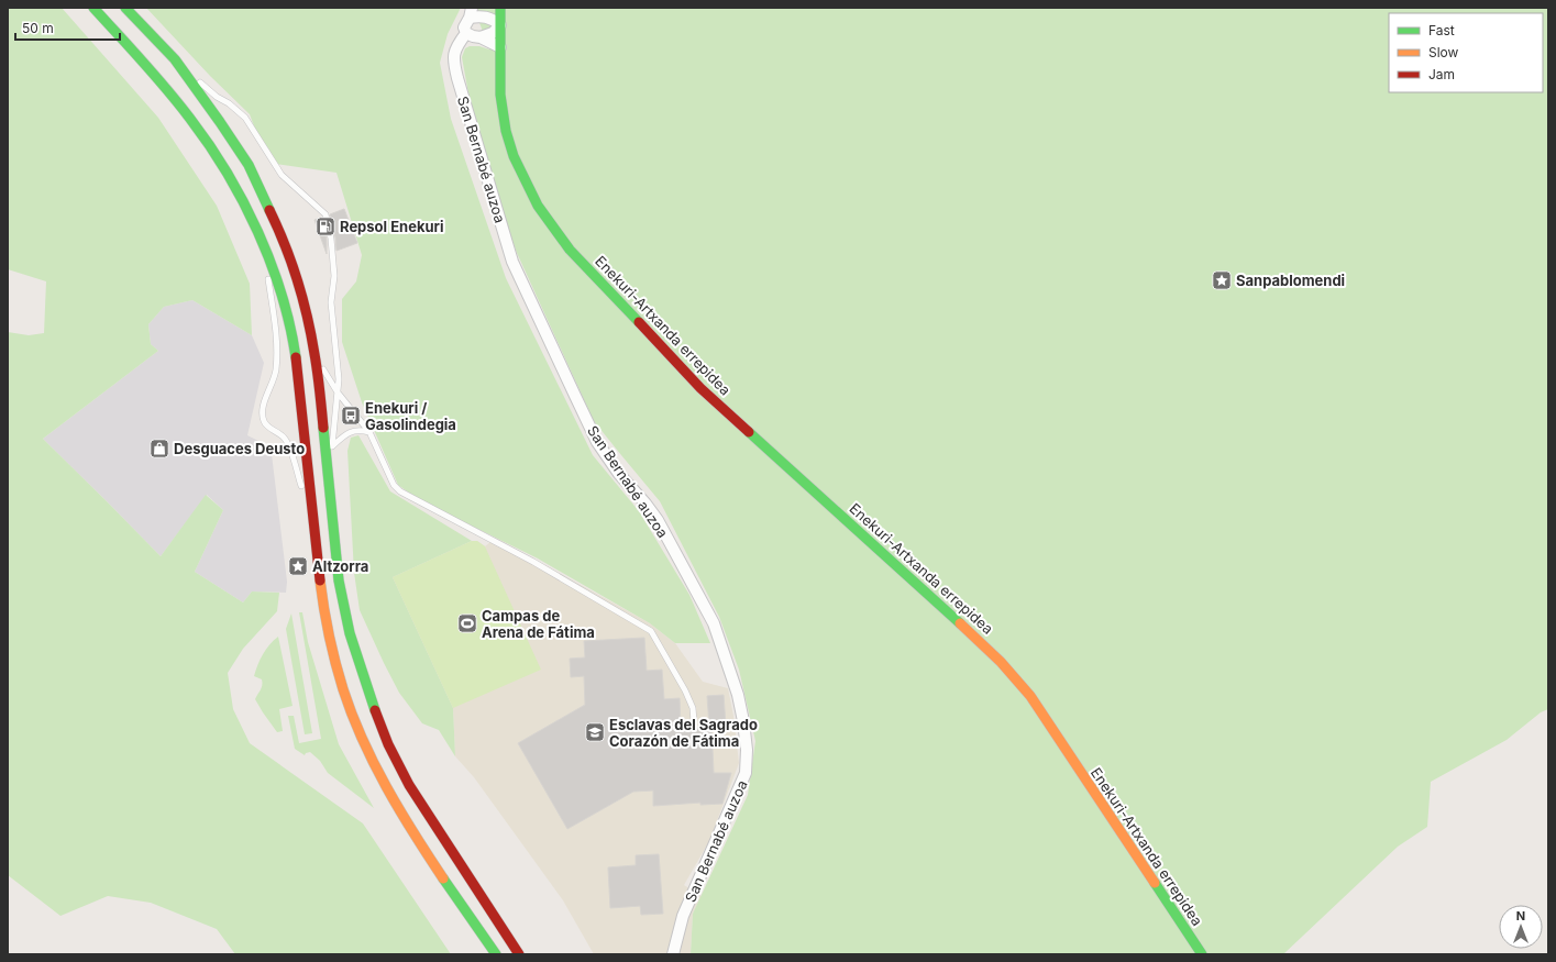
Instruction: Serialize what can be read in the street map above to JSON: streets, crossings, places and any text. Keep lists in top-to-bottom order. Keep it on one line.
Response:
{"streets":{"main road":["Enekuri-Artxanda errepidea"],"street":["San Bernabé auzoa"]},"places":{"fuel station":["Repsol Enekuri"],"place":["Sanpablomendi","Altzorra"],"bus stop":["Enekuri / Gasolindegia"],"shop":["Desguaces Deusto"],"sports":["Campas de Arena de Fátima"],"school or university":["Esclavas del Sagrado Corazón de Fátima"]},"legend":["Fast","Slow","Jam"],"scale_bar":"50 m","north":"top"}
